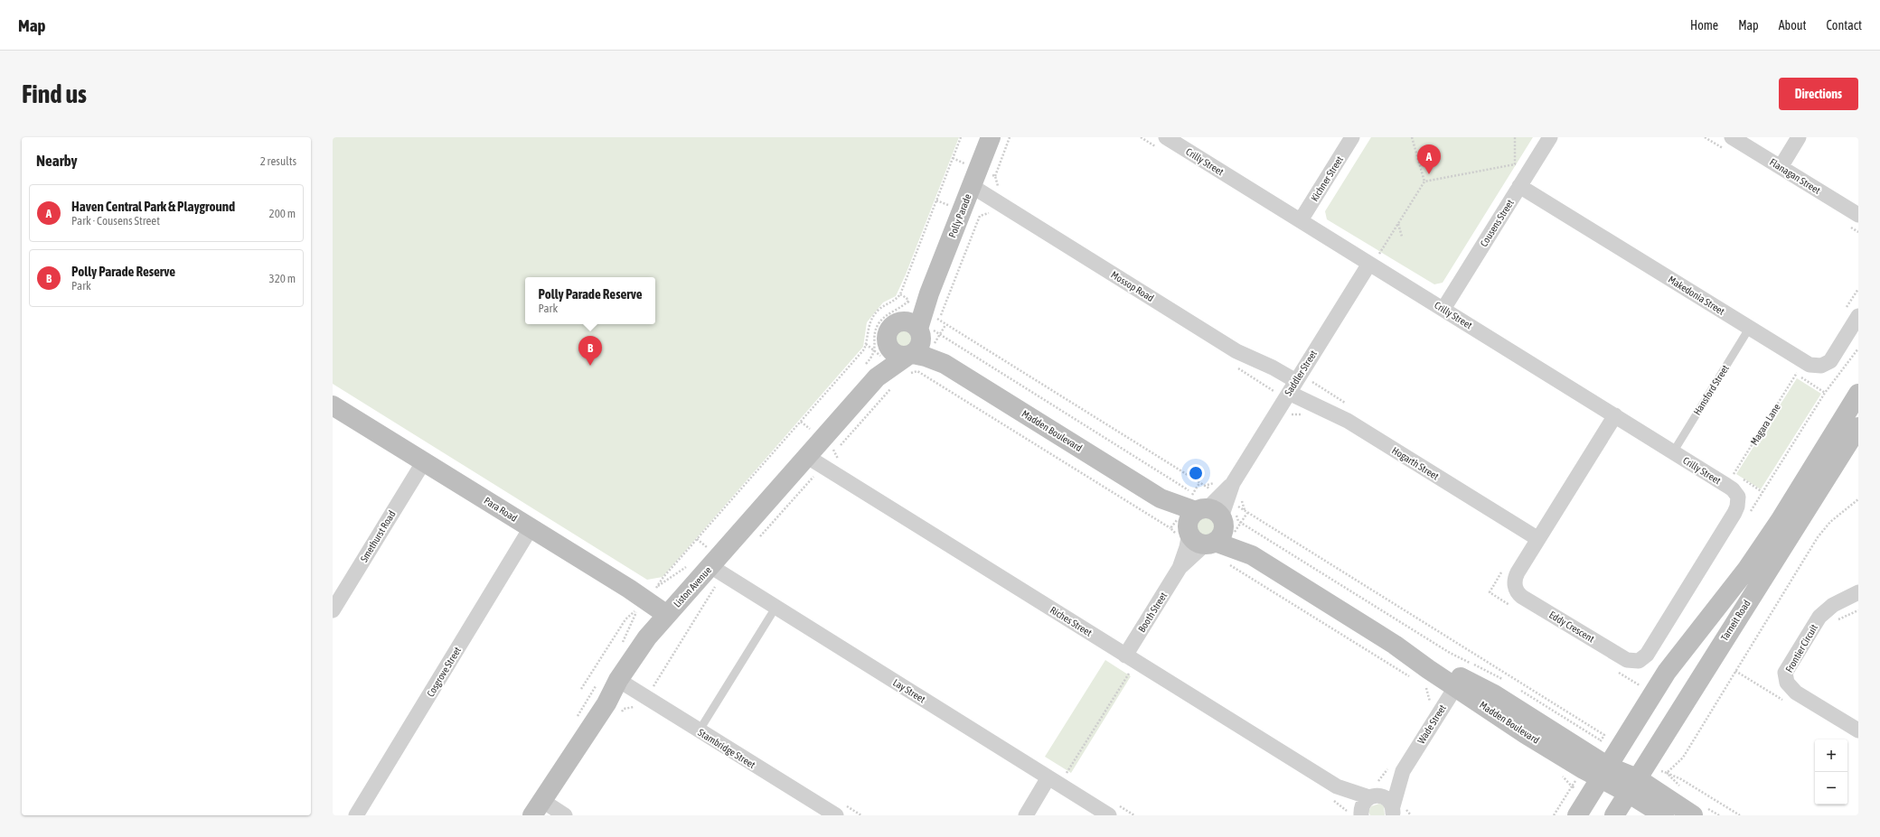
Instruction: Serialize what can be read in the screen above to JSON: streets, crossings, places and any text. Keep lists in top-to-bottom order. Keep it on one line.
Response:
{"streets":{"street":["Crilly Street","Flanagan Street","Kichner Street","Polly Parade","Cousens Street","Mossop Road","Makedonia Street","Saddler Street","Madden Boulevard","Hogarth Street","Para Road","Smethurst Road","Liston Avenue","Booth Street","Tarneit Road","Riches Street","Eddy Crescent","Frontier Circuit","Cosgrove Street","Lay Street","Wade Street","Stambridge Street"],"lane":["Hansford Street"],"path":["Magara Lane"]},"crossings":[["Crilly Street","Kichner Street"],["Crilly Street","Cousens Street"],["Crilly Street","Saddler Street"],["Crilly Street","Hansford Street"],["Crilly Street","Eddy Crescent"],["Polly Parade","Mossop Road"],["Polly Parade","Madden Boulevard"],["Polly Parade","Liston Avenue"],["Cousens Street","Makedonia Street"],["Mossop Road","Saddler Street"],["Mossop Road","Hogarth Street"],["Makedonia Street","Hansford Street"],["Makedonia Street","Magara Lane"],["Saddler Street","Madden Boulevard"],["Saddler Street","Hogarth Street"],["Saddler Street","Booth Street"],["Madden Boulevard","Liston Avenue"],["Madden Boulevard","Booth Street"],["Madden Boulevard","Tarneit Road"],["Madden Boulevard","Wade Street"],["Hogarth Street","Eddy Crescent"],["Para Road","Smethurst Road"],["Para Road","Liston Avenue"],["Para Road","Cosgrove Street"],["Liston Avenue","Riches Street"],["Liston Avenue","Lay Street"],["Liston Avenue","Stambridge Street"],["Booth Street","Riches Street"],["Riches Street","Wade Street"]],"page":{"header":"Map","nav":["Home","Map","About","Contact"],"buttons":"Directions","title":"Find us","heading":["Nearby","2 results"],"pins":["A","B"],"list":[{"mark":"A","name":"Haven Central Park & Playground","note":"Park · Cousens Street","value":"200 m"},{"mark":"B","name":"Polly Parade Reserve","note":"Park","value":"320 m"}],"popup":["Polly Parade Reserve","Park"],"map_buttons":["+","−"]}}
